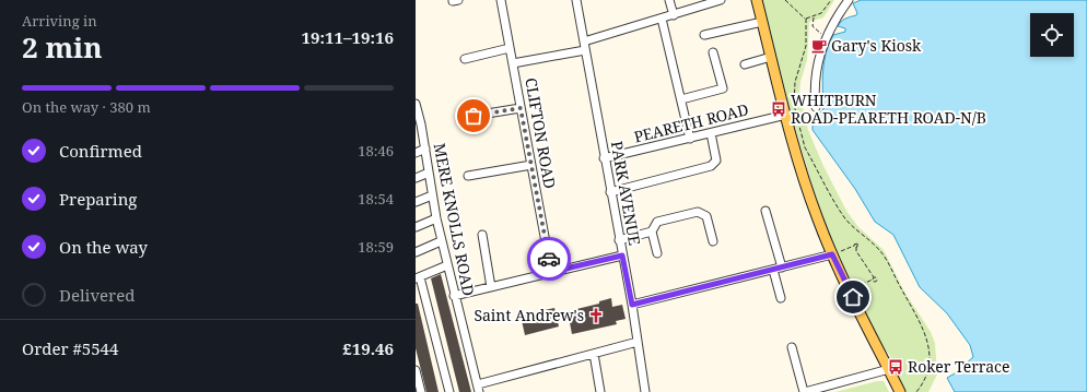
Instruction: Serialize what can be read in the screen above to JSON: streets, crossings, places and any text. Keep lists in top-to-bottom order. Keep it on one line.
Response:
{"streets":{"street":["PEARETH ROAD","CLIFTON ROAD","PARK AVENUE","MERE KNOLLS ROAD"]},"crossings":[["PEARETH ROAD","PARK AVENUE"]],"places":{"cafe":["Gary's Kiosk"],"bus stop":["WHITBURN ROAD-PEARETH ROAD-N/B","Roker Terrace"],"church":["Saint Andrew's"]},"page":{"heading":["2 min","Arriving in","19:11–19:16"],"panel":["Order #5544","£19.46"],"bar":"On the way · 380 m","list":[["Confirmed","18:46"],["Preparing","18:54"],["On the way","18:59"],"Delivered"]}}
